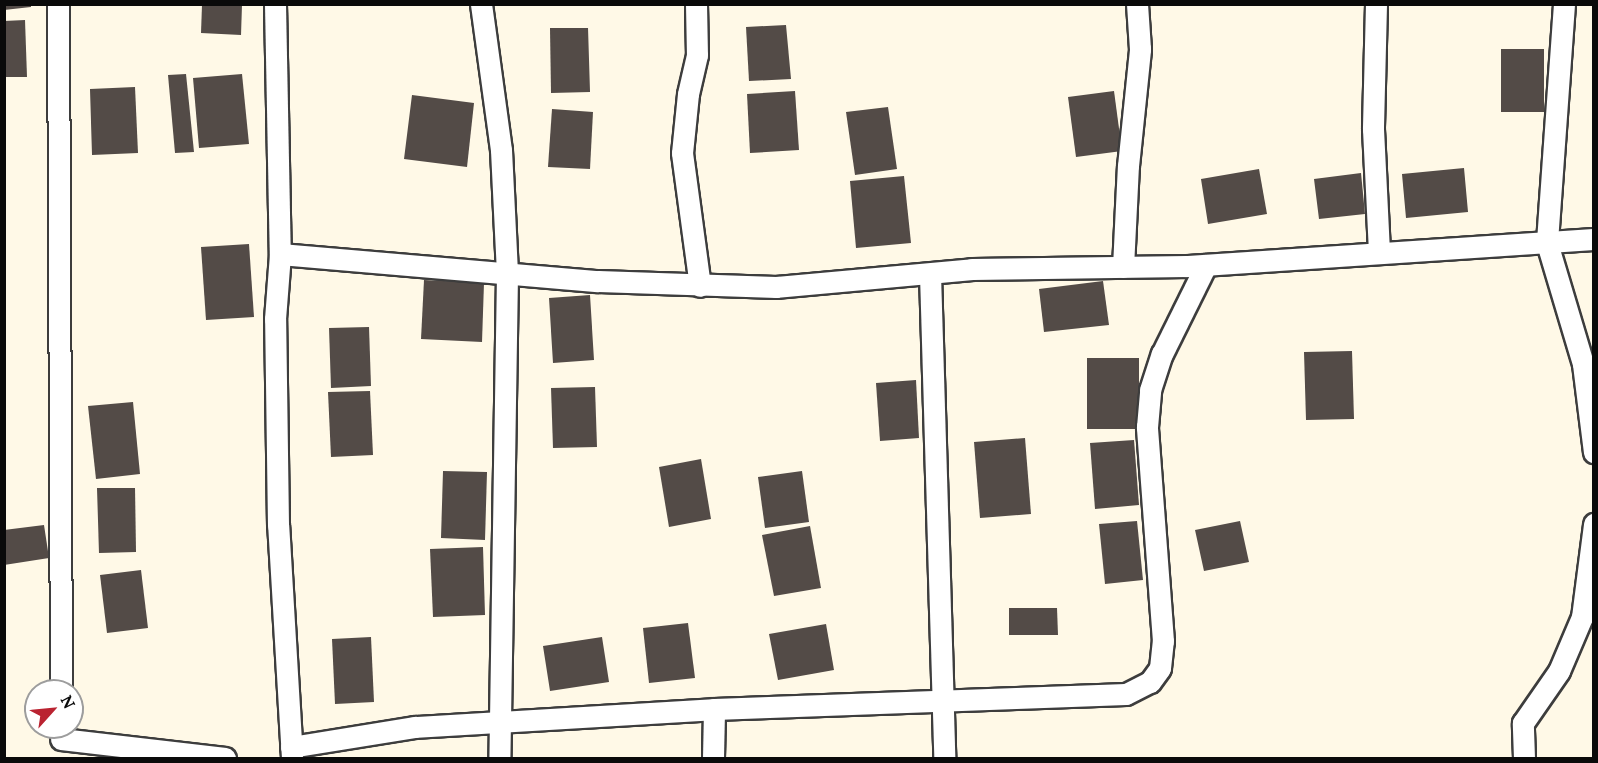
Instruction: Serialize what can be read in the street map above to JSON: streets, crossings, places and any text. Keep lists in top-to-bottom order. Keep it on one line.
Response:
{"north":"top right"}
